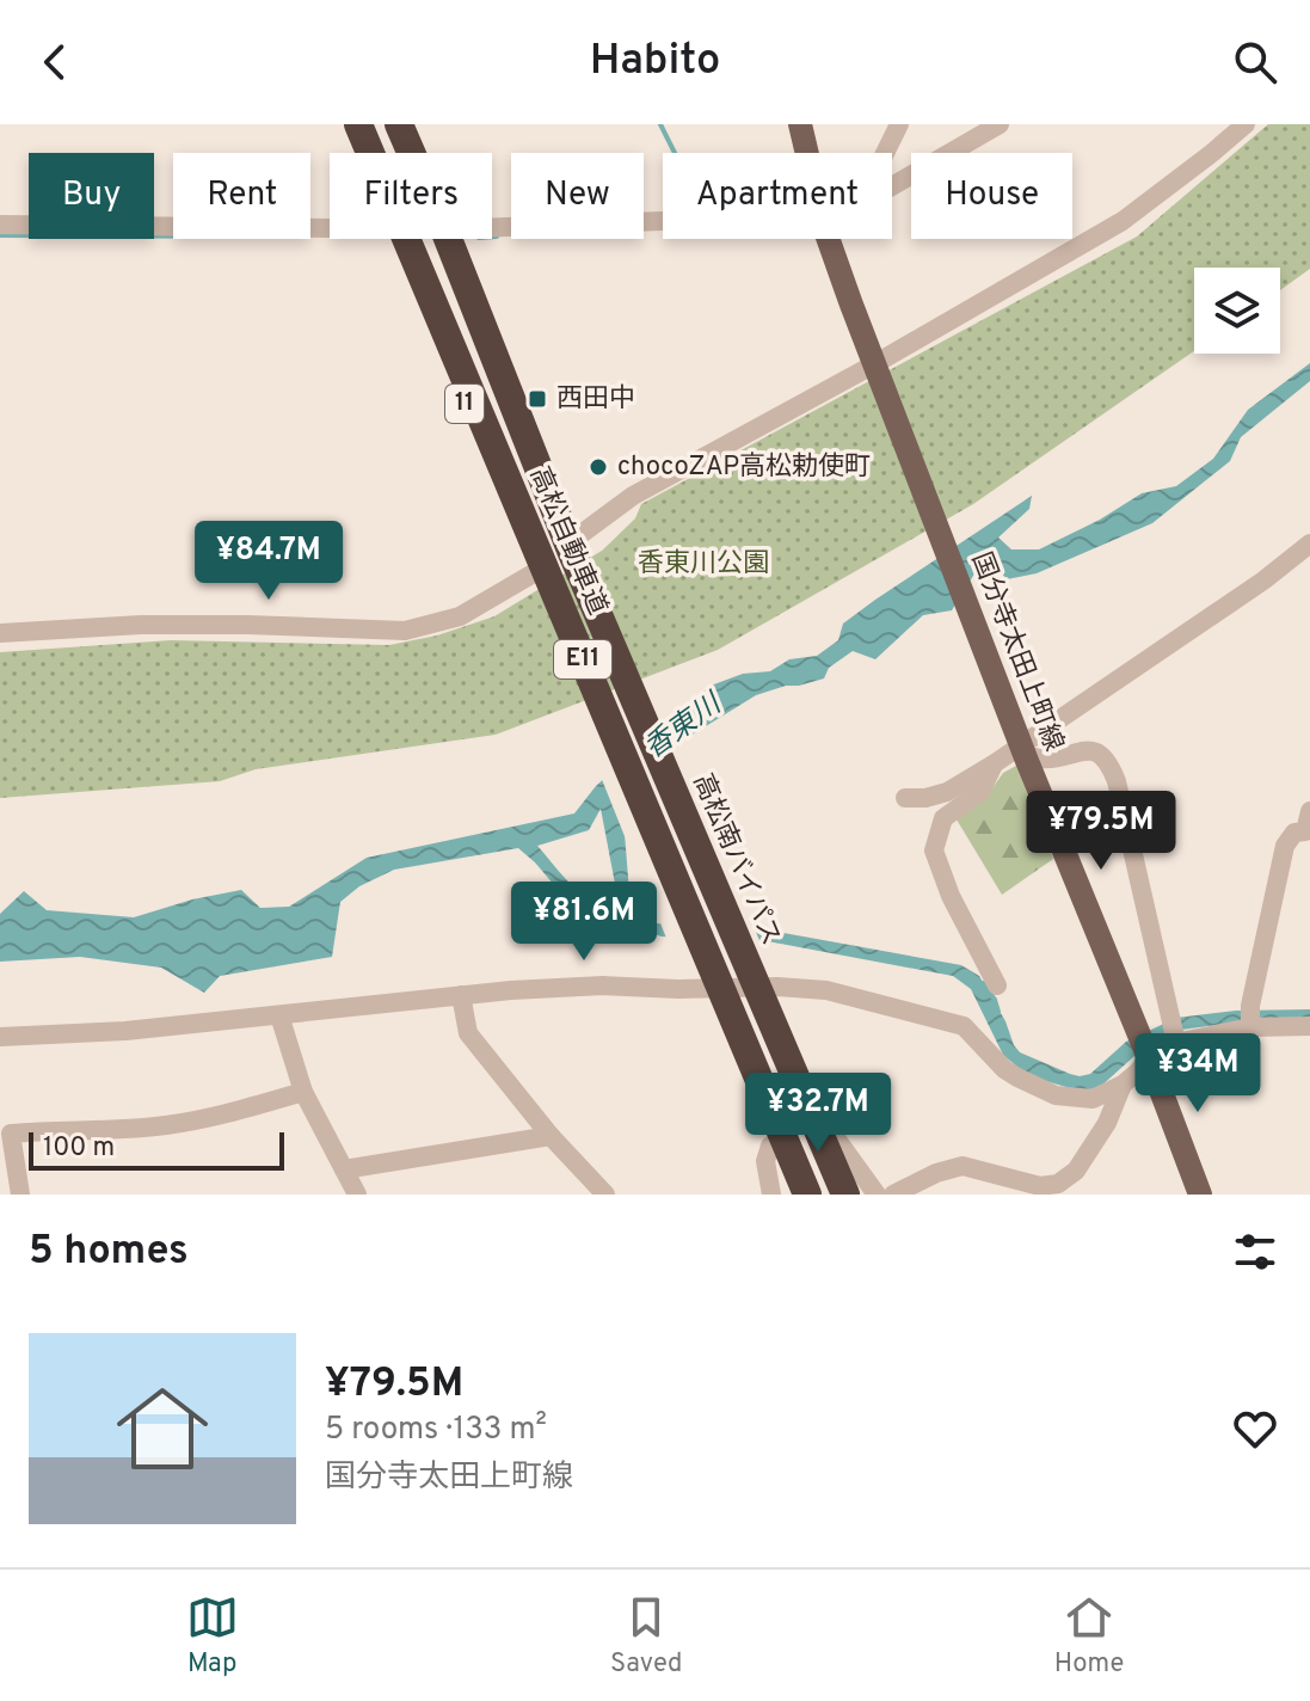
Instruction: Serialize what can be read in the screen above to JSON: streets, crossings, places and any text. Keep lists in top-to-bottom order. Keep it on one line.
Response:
{"streets":{"highway":["11","高松自動車道","E11","高松南バイパス"],"main road":["国分寺太田上町線"]},"water":["香東川"],"parks":["香東川公園"],"places":{"transit":["西田中"],"other":["chocoZAP高松勅使町"]},"scale_bar":"100 m","page":{"header":"Habito","chip":["Buy","Rent","Filters","New","Apartment","House"],"price":["¥84.7M","¥79.5M","¥81.6M","¥34M","¥32.7M"],"scale":"100 m","heading":"5 homes","list":[{"name":"¥79.5M","note":"5 rooms · 133 m² · 国分寺太田上町線"}],"tabs":["Map","Saved","Home"]}}
